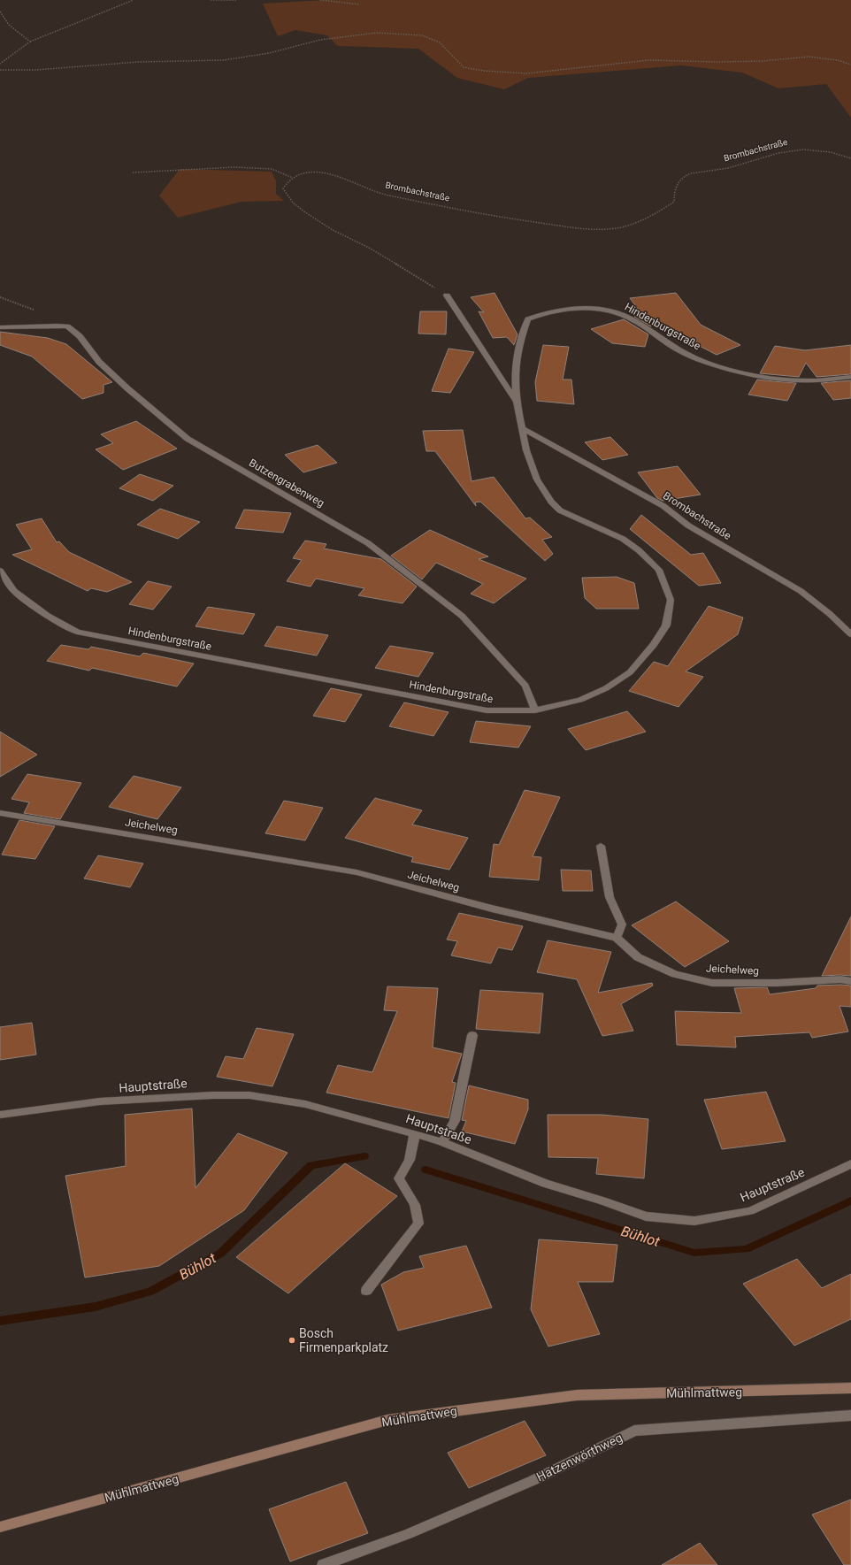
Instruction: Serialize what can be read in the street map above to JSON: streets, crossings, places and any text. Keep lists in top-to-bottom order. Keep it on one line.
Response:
{"streets":{"main road":["Mühlmattweg"],"street":["Brombachstraße","Hindenburgstraße","Butzengrabenweg","Jeichelweg","Hauptstraße","Hatzenwörthweg"]},"crossings":[["Brombachstraße","Hindenburgstraße"],["Hindenburgstraße","Butzengrabenweg"]],"water":["Bühlot"],"places":["Bosch Firmenparkplatz"]}
